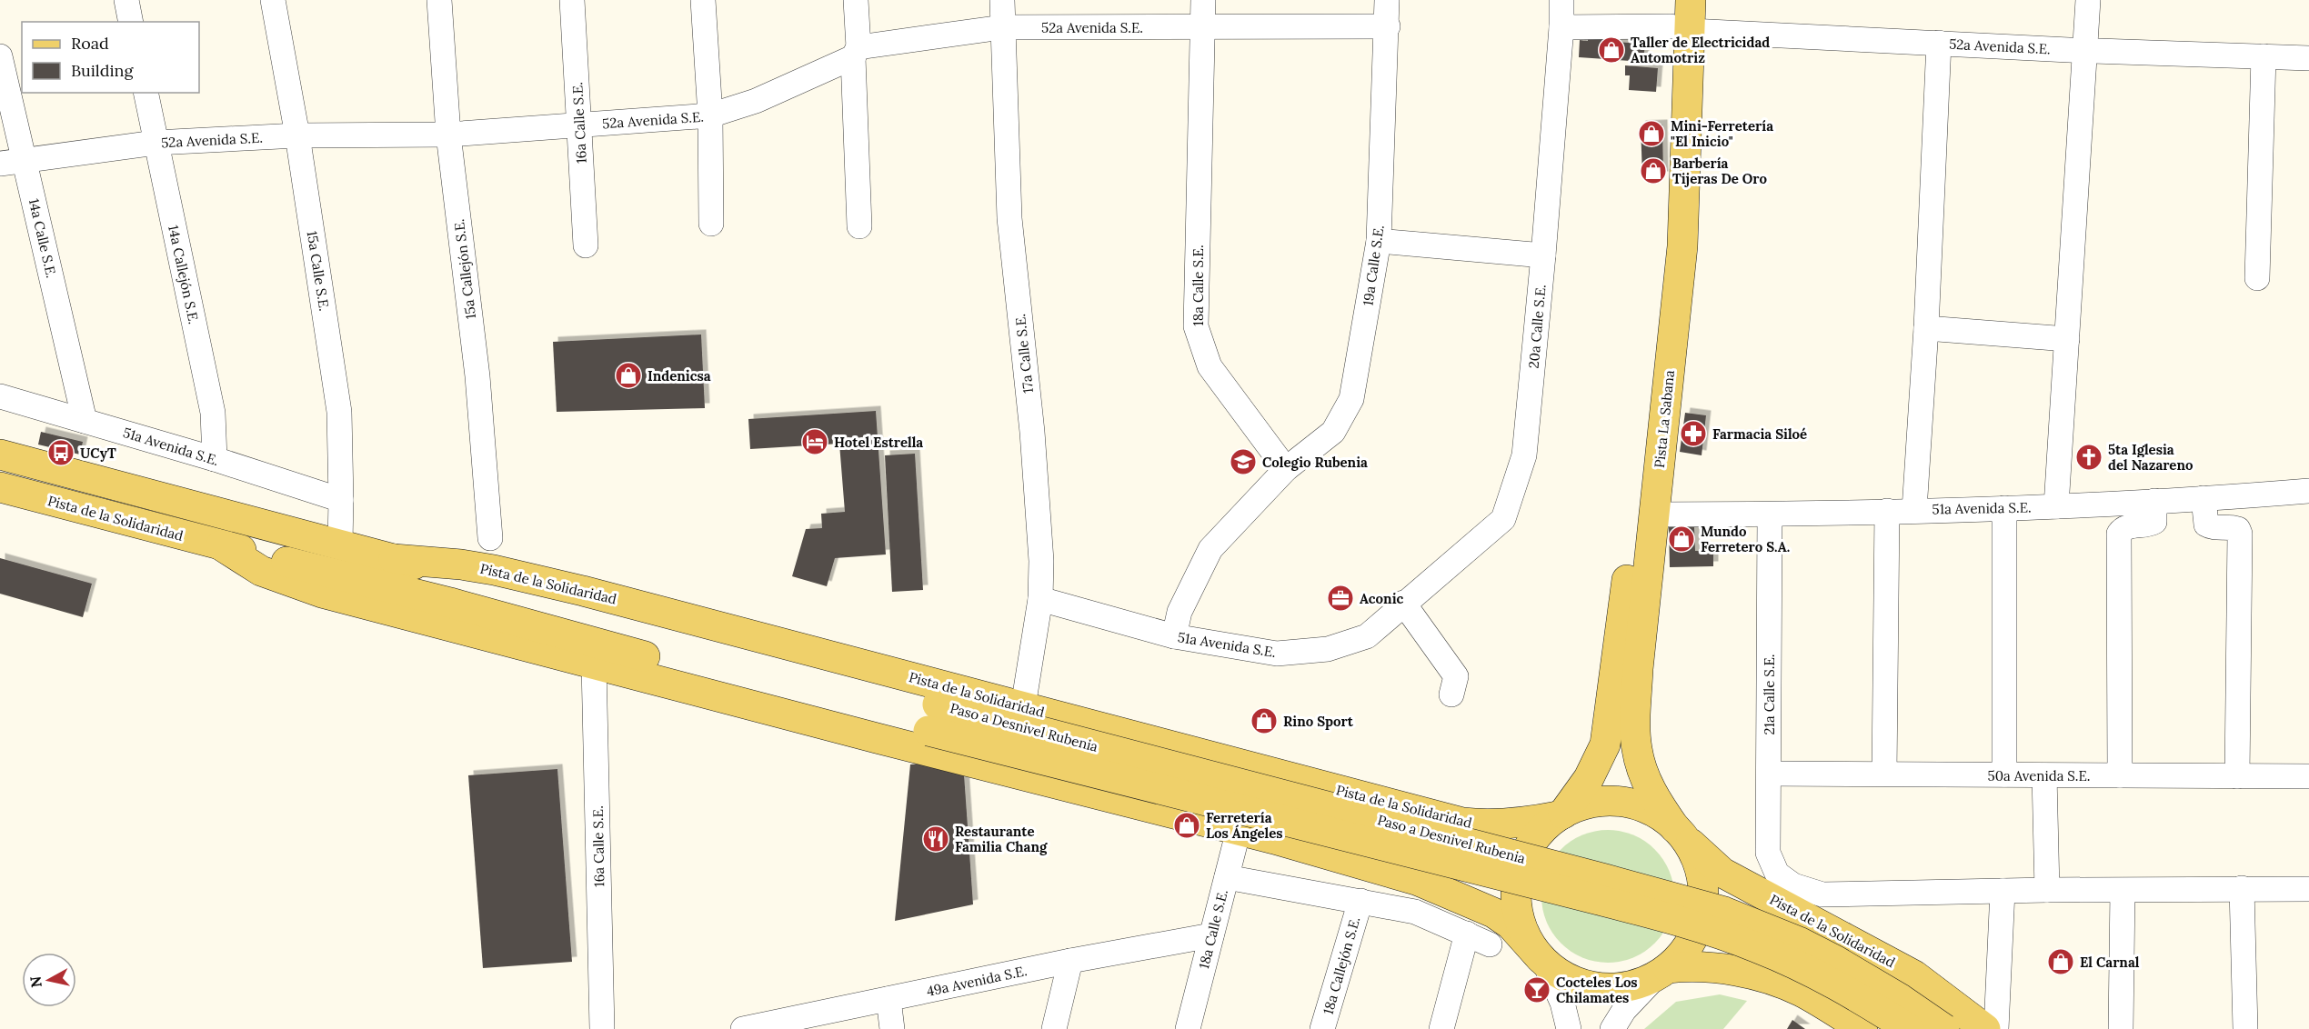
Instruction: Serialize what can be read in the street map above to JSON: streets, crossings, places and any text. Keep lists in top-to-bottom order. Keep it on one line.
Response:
{"streets":{"main road":["Pista La Sabana","Pista de la Solidaridad","Paso a Desnivel Rubenia"],"street":["52a Avenida S.E.","16a Calle S.E.","14a Calle S.E.","19a Calle S.E.","15a Callejón S.E.","15a Calle S.E.","14a Callejón S.E.","18a Calle S.E.","20a Calle S.E.","17a Calle S.E.","51a Avenida S.E.","21a Calle S.E.","50a Avenida S.E.","18a Callejón S.E.","49a Avenida S.E."]},"crossings":[["52a Avenida S.E.","16a Calle S.E."],["52a Avenida S.E.","14a Calle S.E."],["52a Avenida S.E.","19a Calle S.E."],["52a Avenida S.E.","15a Callejón S.E."],["52a Avenida S.E.","15a Calle S.E."],["52a Avenida S.E.","14a Callejón S.E."],["52a Avenida S.E.","18a Calle S.E."],["52a Avenida S.E.","20a Calle S.E."],["52a Avenida S.E.","17a Calle S.E."],["52a Avenida S.E.","Pista La Sabana"],["14a Calle S.E.","51a Avenida S.E."],["19a Calle S.E.","18a Calle S.E."],["15a Calle S.E.","51a Avenida S.E."],["15a Calle S.E.","Pista de la Solidaridad"],["14a Callejón S.E.","51a Avenida S.E."],["18a Calle S.E.","49a Avenida S.E."],["20a Calle S.E.","51a Avenida S.E."],["17a Calle S.E.","51a Avenida S.E."],["17a Calle S.E.","Pista de la Solidaridad"],["Pista La Sabana","51a Avenida S.E."],["Pista La Sabana","Pista de la Solidaridad"],["51a Avenida S.E.","21a Calle S.E."],["Pista de la Solidaridad","Paso a Desnivel Rubenia"],["21a Calle S.E.","50a Avenida S.E."]],"places":{"shop":["Taller de Electricidad Automotriz","Mini-Ferretería \"El Inicio\"","Barbería Tijeras De Oro","Indenicsa","Mundo Ferretero S.A.","Rino Sport","Ferretería Los Ángeles","El Carnal"],"pharmacy":["Farmacia Siloé"],"hotel":["Hotel Estrella"],"bus stop":["UCyT"],"church":["5ta Iglesia del Nazareno"],"school or university":["Colegio Rubenia"],"office":["Aconic"],"restaurant":["Restaurante Familia Chang"],"bar":["Cocteles Los Chilamates"]},"legend":["Road","Building"],"north":"left"}
